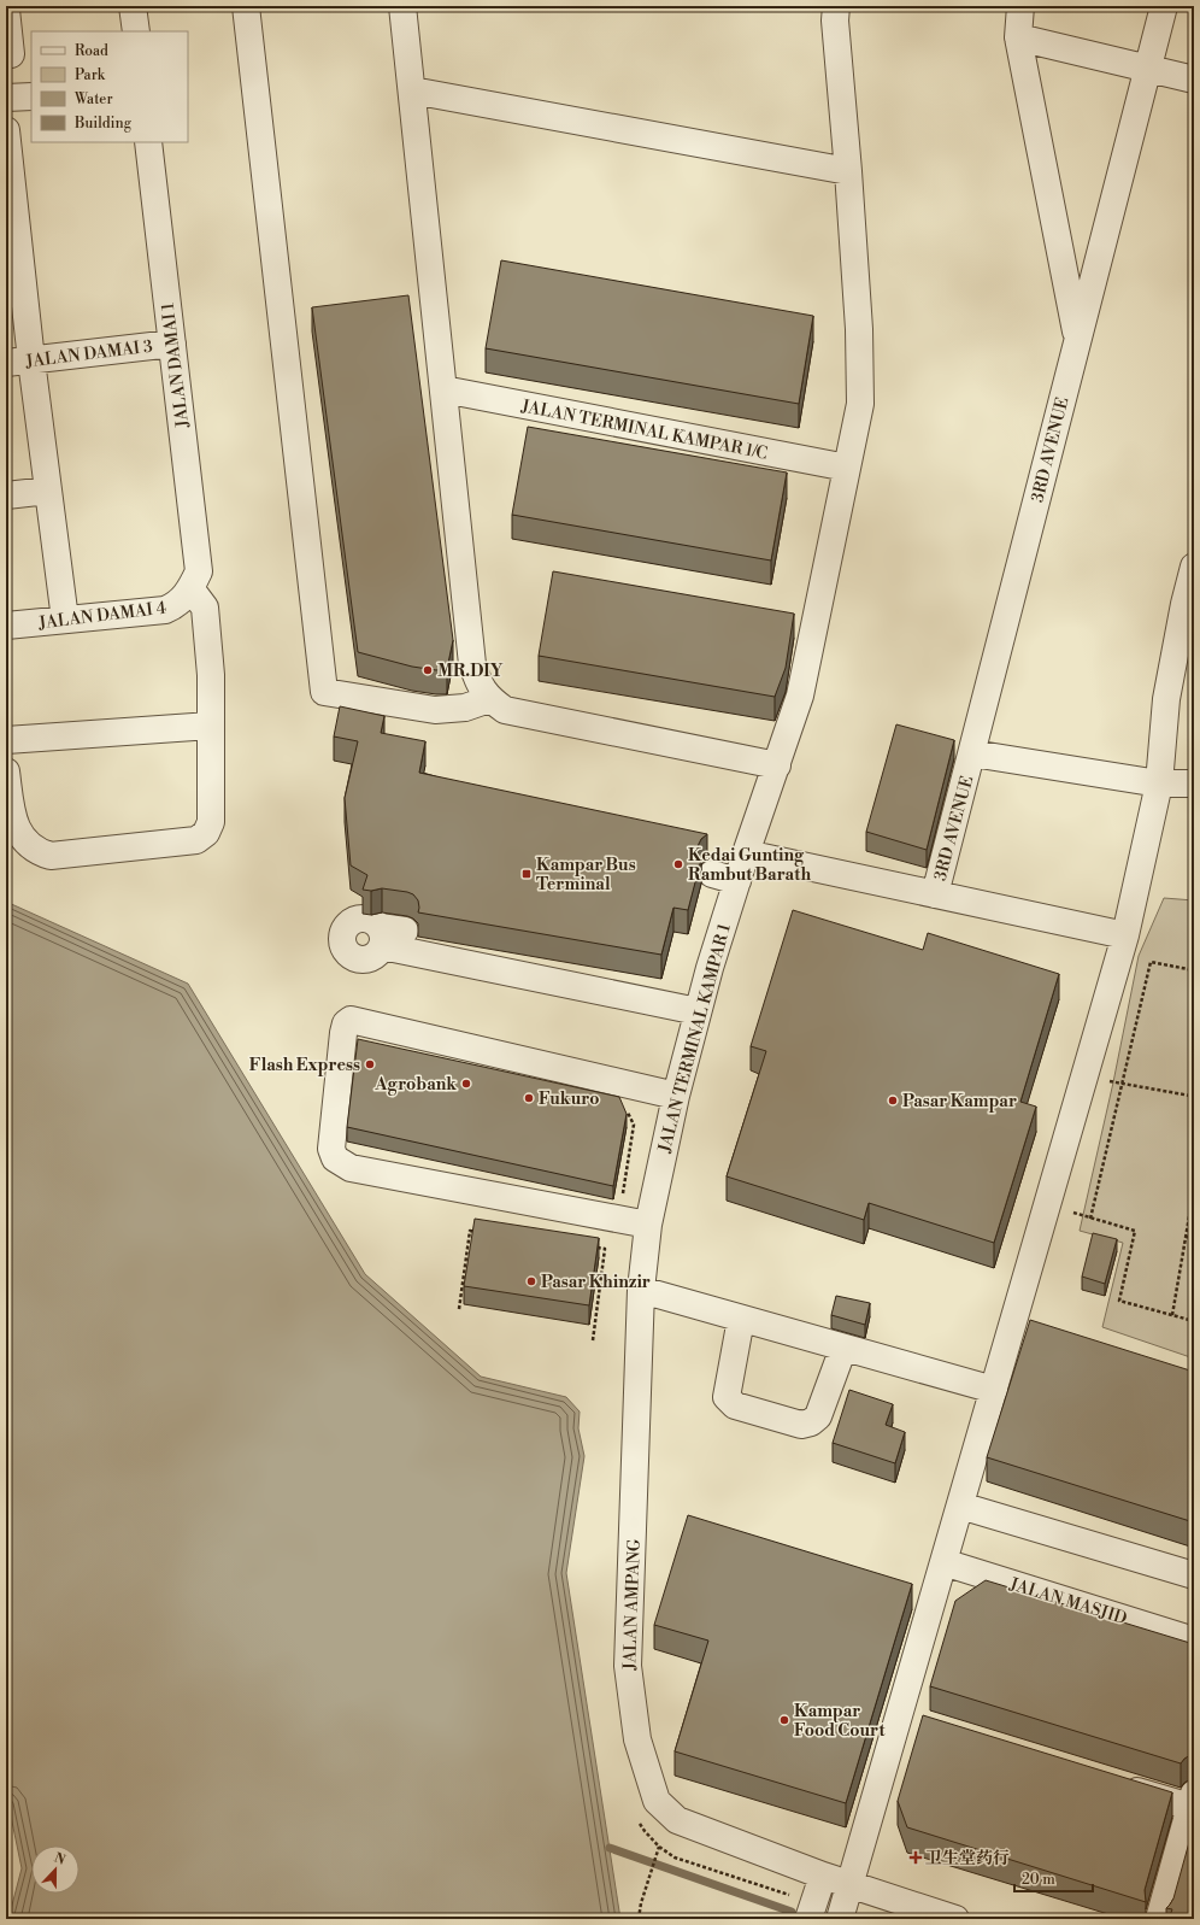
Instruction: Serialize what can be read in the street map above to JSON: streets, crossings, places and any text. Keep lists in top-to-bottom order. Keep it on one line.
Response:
{"streets":{"street":["JALAN DAMAI 3","JALAN DAMAI 1","JALAN TERMINAL KAMPAR 1/C","3RD AVENUE","JALAN DAMAI 4","JALAN TERMINAL KAMPAR 1","JALAN MASJID","JALAN AMPANG"]},"crossings":[["JALAN DAMAI 3","JALAN DAMAI 1"],["JALAN DAMAI 1","JALAN DAMAI 4"],["JALAN TERMINAL KAMPAR 1/C","JALAN TERMINAL KAMPAR 1"],["JALAN TERMINAL KAMPAR 1","JALAN AMPANG"]],"places":{"other":["MR.DIY","Kedai Gunting Rambut Barath","Flash Express","Agrobank","Fukuro","Pasar Kampar","Pasar Khinzir","Kampar Food Court"],"transit":["Kampar Bus Terminal"],"health":["卫生堂药行"]},"legend":["Road","Park","Water","Building"],"scale_bar":"20 m","north":"top"}
